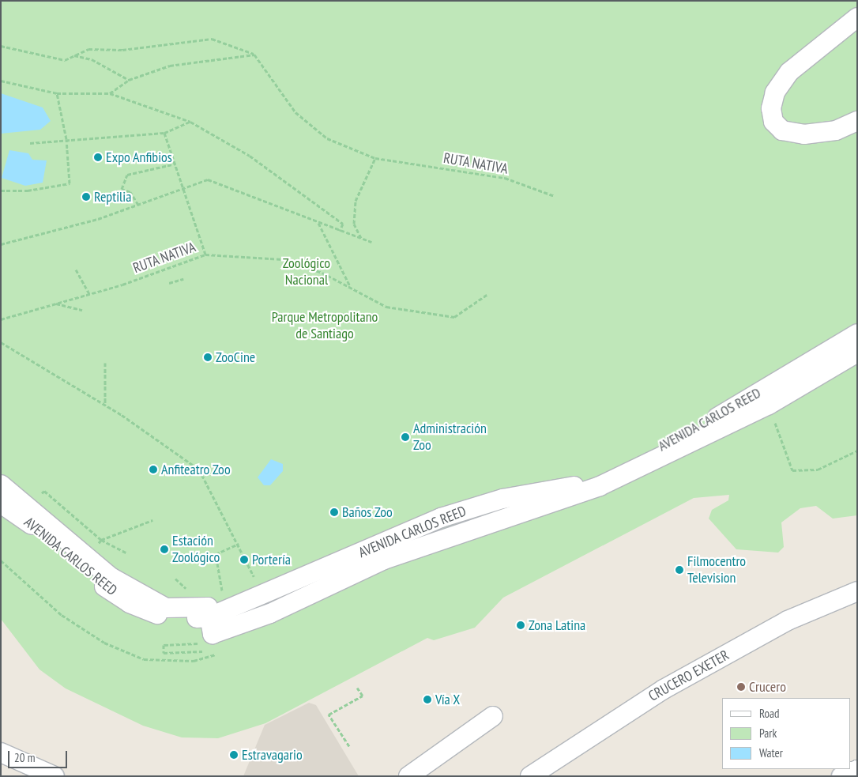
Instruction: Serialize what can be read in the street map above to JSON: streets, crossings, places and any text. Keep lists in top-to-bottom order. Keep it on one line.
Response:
{"streets":{"street":["AVENIDA CARLOS REED","CRUCERO EXETER"],"path":["RUTA NATIVA"]},"parks":["Zoológico Nacional","Parque Metropolitano de Santiago"],"places":["Expo Anfibios","Reptilia","ZooCine","Administración Zoo","Anfiteatro Zoo","Baños Zoo","Estación Zoológico","Portería","Filmocentro Television","Zona Latina","Crucero","Vía X","Estravagario"],"legend":["Road","Park","Water"],"scale_bar":"20 m"}
